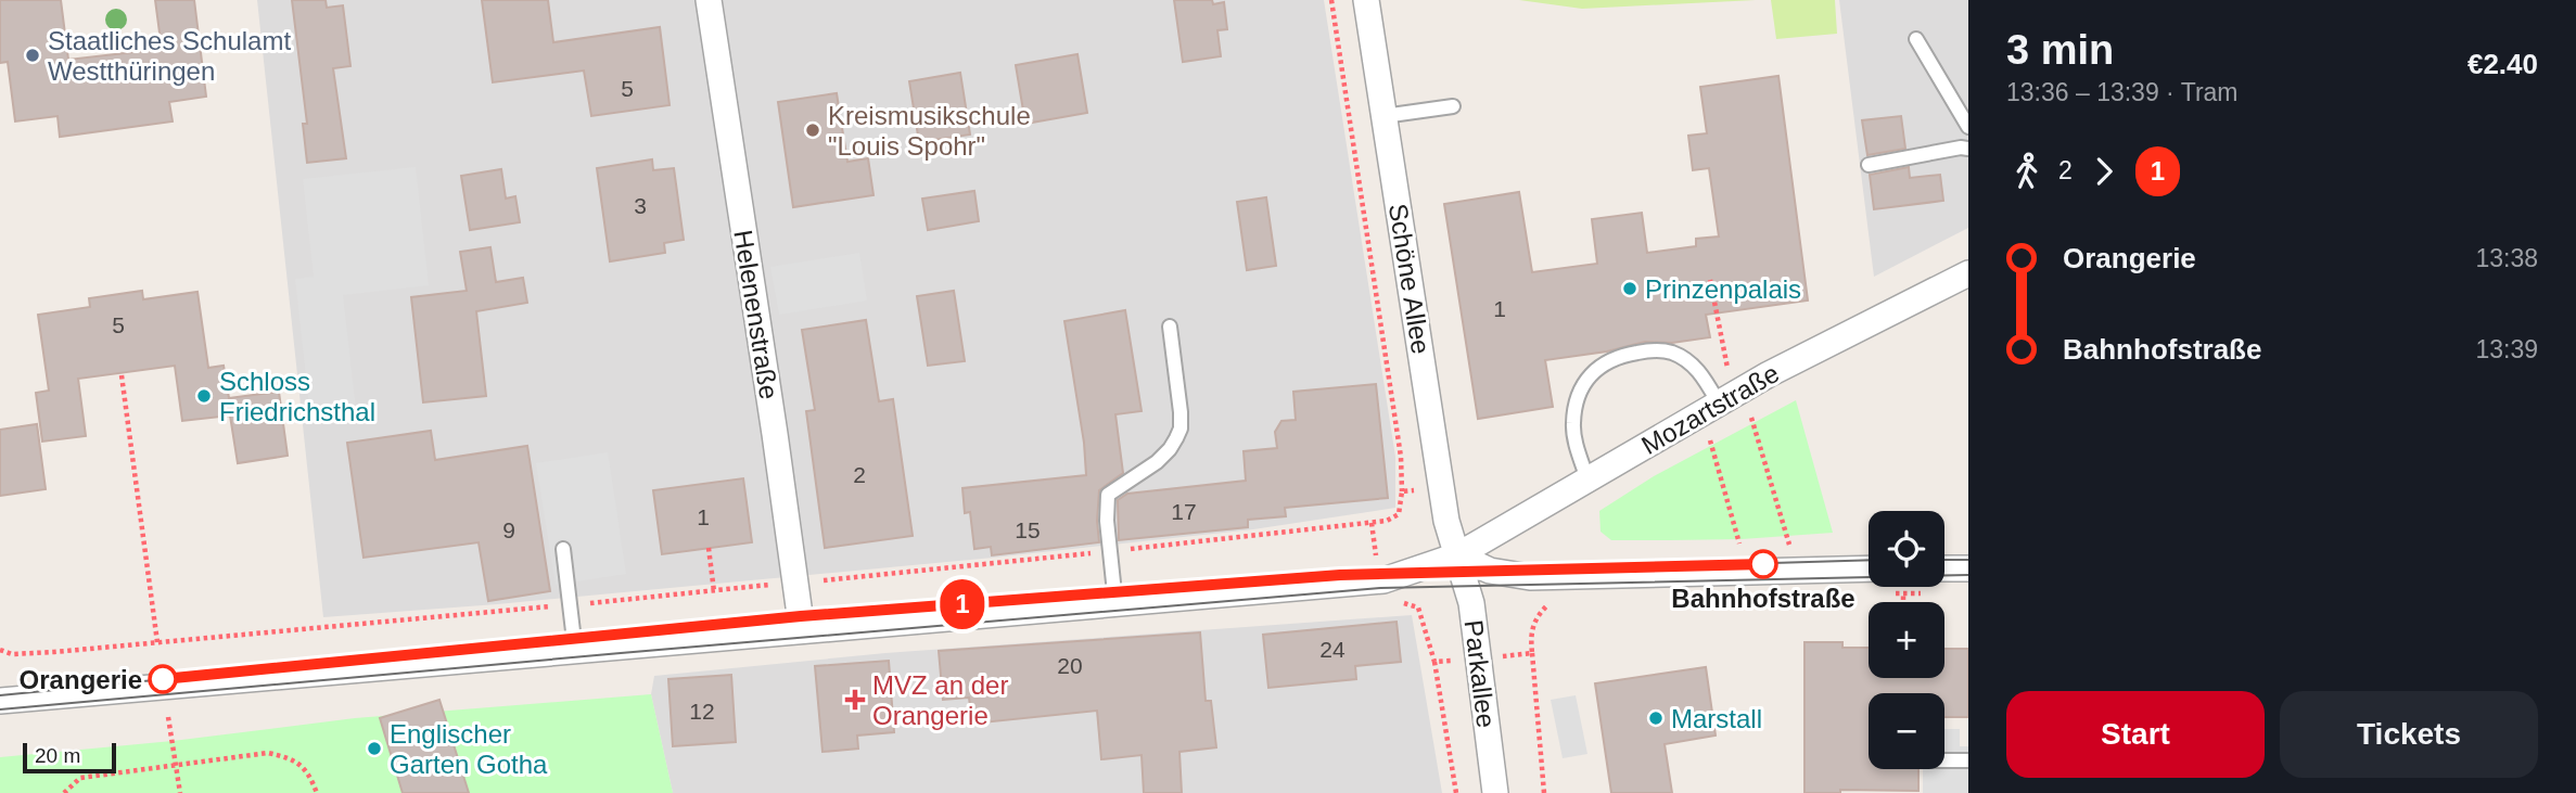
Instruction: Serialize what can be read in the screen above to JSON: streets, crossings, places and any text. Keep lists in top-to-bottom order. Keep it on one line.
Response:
{"streets":{"street":["Schöne Allee","Helenenstraße","Mozartstraße","Parkallee"]},"crossings":[["Schöne Allee","Mozartstraße"],["Schöne Allee","Parkallee"],["Helenenstraße","Mozartstraße"],["Mozartstraße","Parkallee"]],"places":{"other":["Staatliches Schulamt Westthüringen","Kreismusikschule \"Louis Spohr\"","Prinzenpalais","Schloss Friedrichsthal","Bahnhofstraße","Orangerie","Marstall","Englischer Garten Gotha"],"health":["MVZ an der Orangerie"]},"lines":["tram line 1"],"house_numbers":["5","3","1","5","2","17","1","9","15","24","20","12"],"scale_bar":"20 m","page":{"on_map":"1","heading":["3 min","13:36 – 13:39 · Tram","€2.40"],"legs":["2","1"],"list":[{"name":"Orangerie","value":"13:38"},{"name":"Bahnhofstraße","value":"13:39"}],"map_buttons":["+","−"],"buttons":["Start","Tickets"],"scale":"20 m"}}
